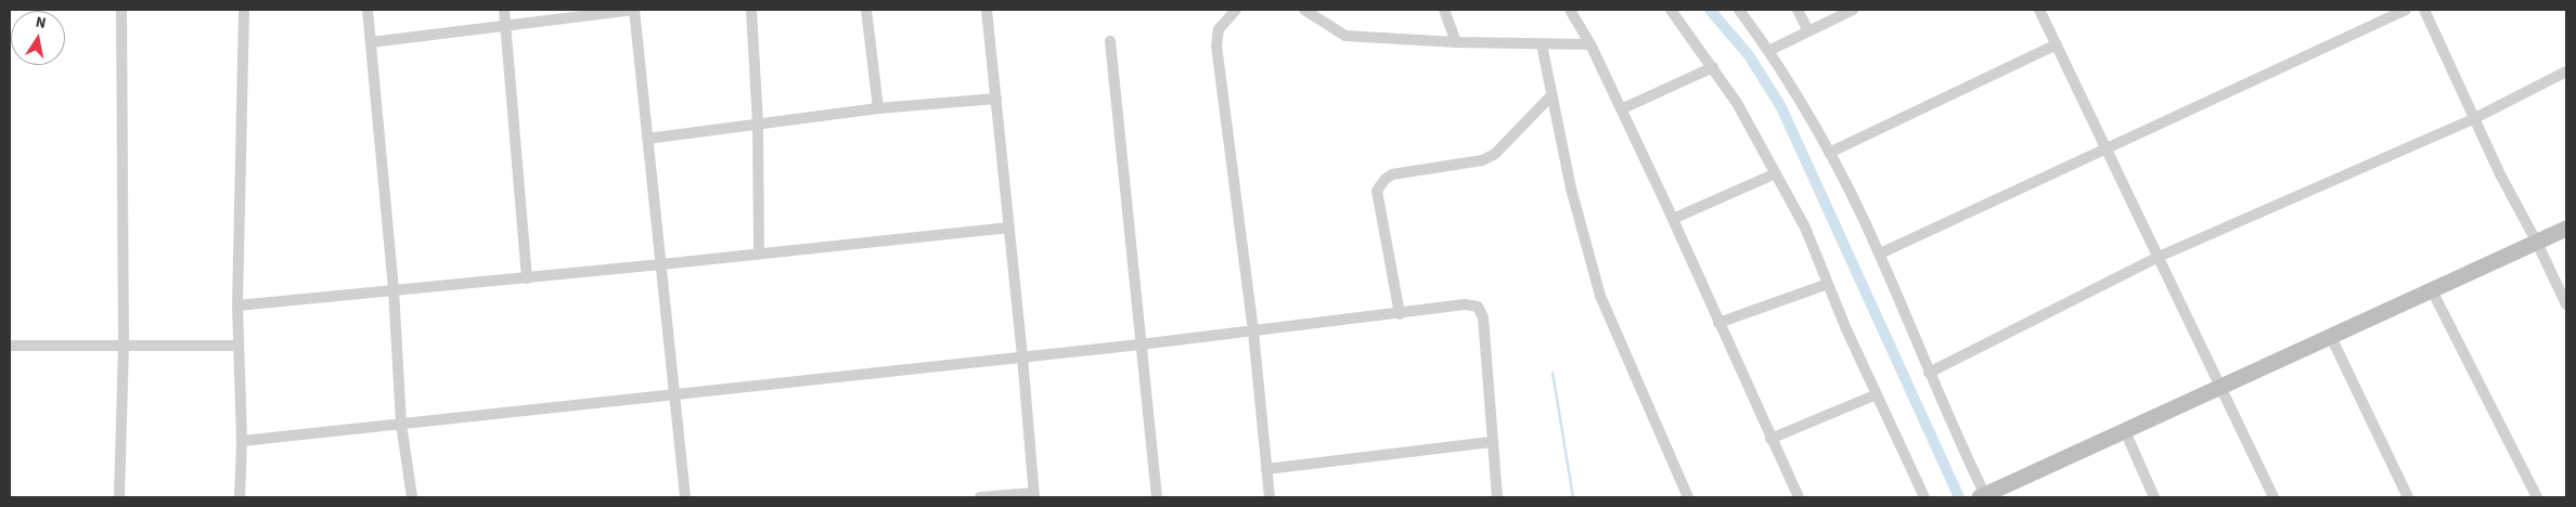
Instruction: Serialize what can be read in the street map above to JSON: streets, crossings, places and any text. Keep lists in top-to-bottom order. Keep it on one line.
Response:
{"north":"top"}
